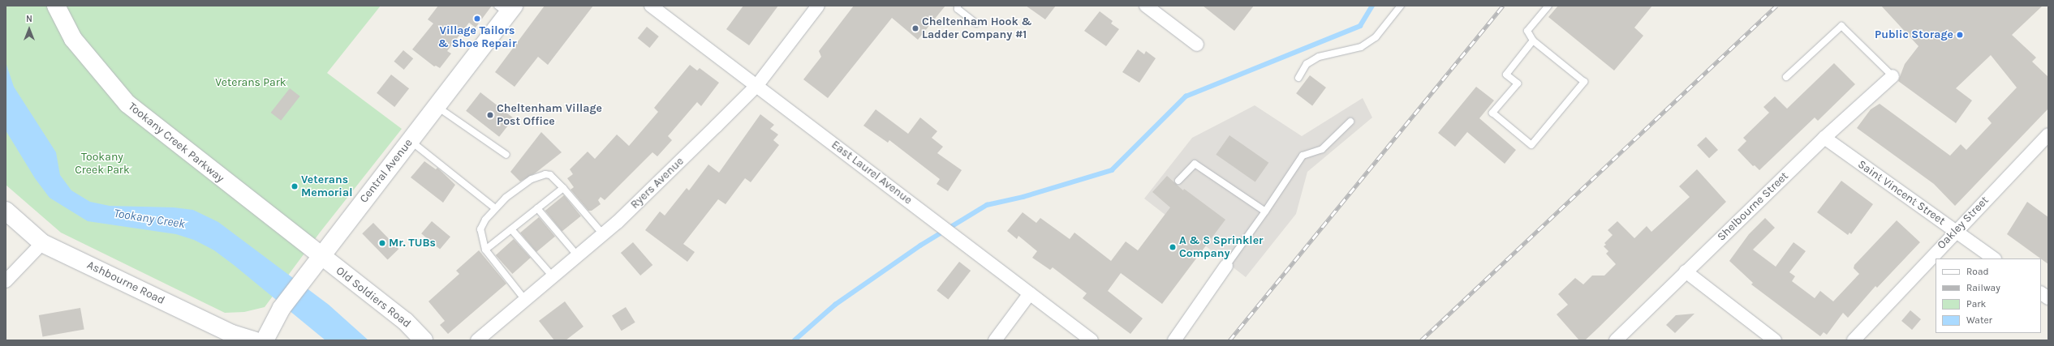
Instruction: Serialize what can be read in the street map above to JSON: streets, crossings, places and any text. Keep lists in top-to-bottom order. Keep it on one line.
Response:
{"streets":{"street":["Tookany Creek Parkway","Central Avenue","East Laurel Avenue","Ryers Avenue","Saint Vincent Street","Shelbourne Street","Oakley Street","Ashbourne Road","Old Soldiers Road"]},"crossings":[["Tookany Creek Parkway","Central Avenue"],["Tookany Creek Parkway","Old Soldiers Road"],["Central Avenue","Old Soldiers Road"],["East Laurel Avenue","Ryers Avenue"],["Saint Vincent Street","Shelbourne Street"],["Saint Vincent Street","Oakley Street"]],"water":["Tookany Creek"],"parks":["Veterans Park","Tookany Creek Park"],"places":["Village Tailors & Shoe Repair","Cheltenham Hook & Ladder Company #1","Public Storage","Cheltenham Village Post Office","Veterans Memorial","Mr. TUBs","A & S Sprinkler Company"],"legend":["Road","Railway","Park","Water"],"north":"top"}
